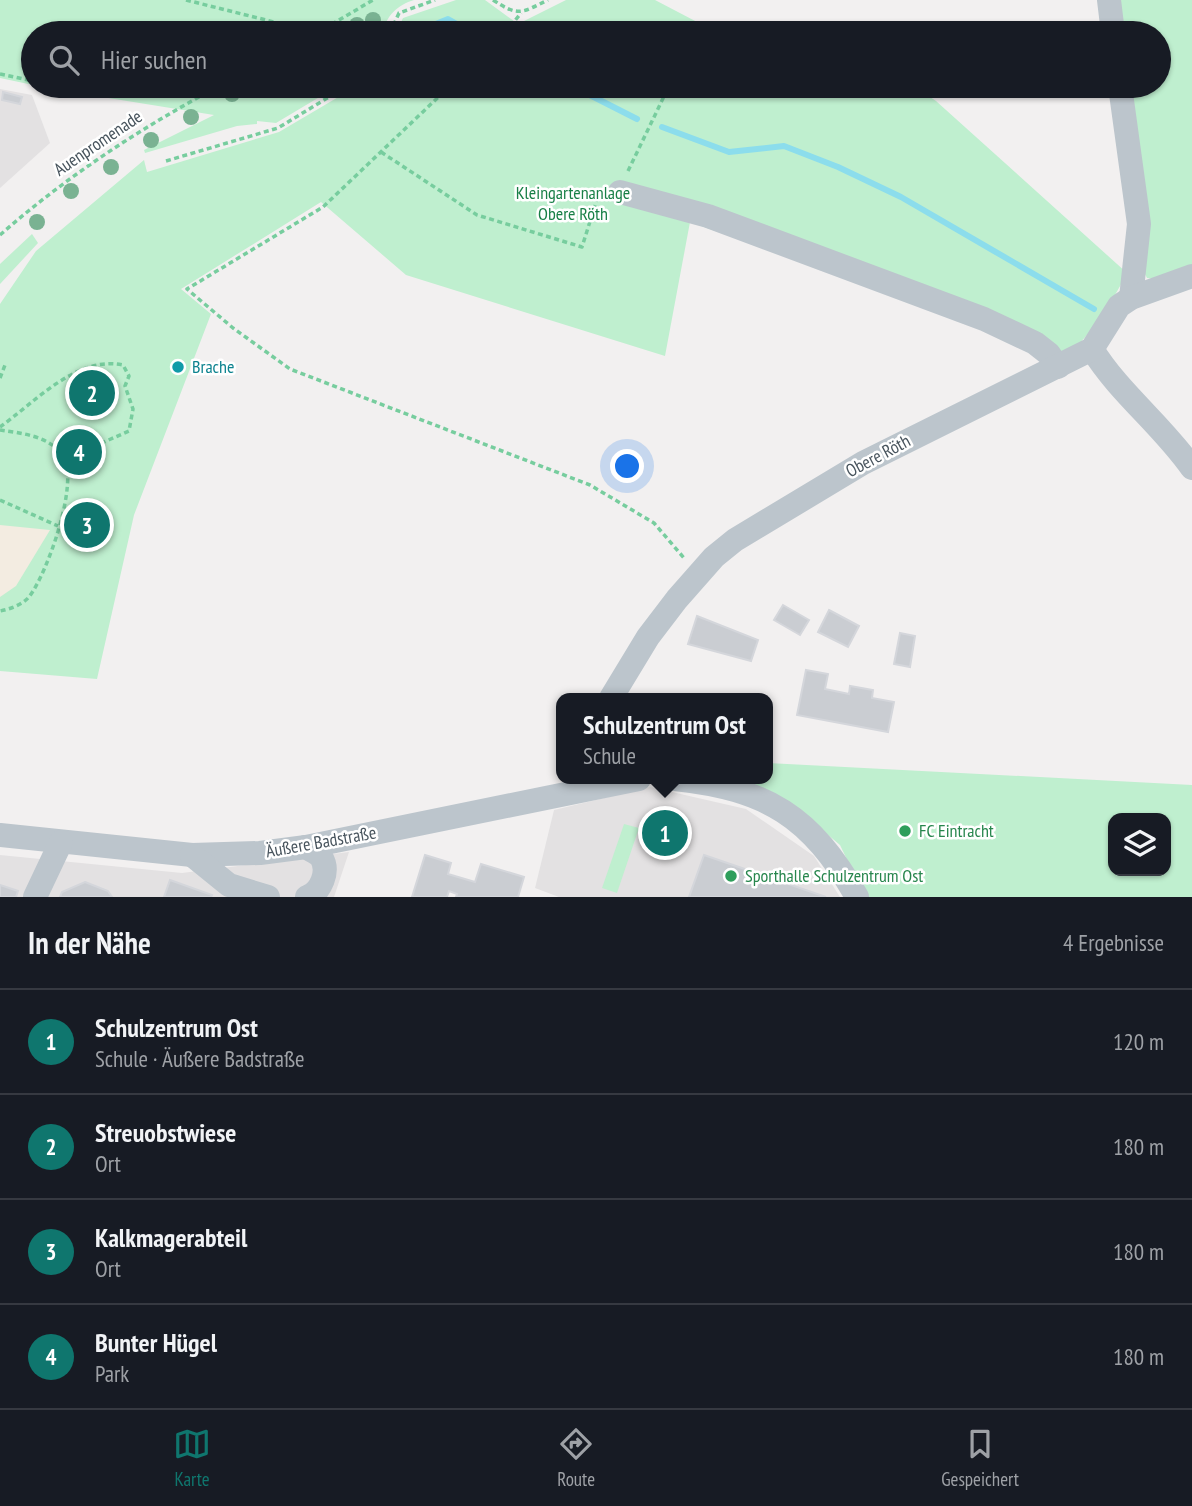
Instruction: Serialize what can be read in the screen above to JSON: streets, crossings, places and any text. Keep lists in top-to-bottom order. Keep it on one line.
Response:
{"streets":{"street":["Obere Röth","Äußere Badstraße"],"path":["Auenpromenade"]},"parks":["Kleingartenanlage Obere Röth"],"places":["Brache","FC Eintracht","Sporthalle Schulzentrum Ost"],"page":{"search":"Hier suchen","pins":["2","4","3","1"],"popup":["Schulzentrum Ost","Schule"],"heading":["In der Nähe","4 Ergebnisse"],"list":[{"mark":"1","name":"Schulzentrum Ost","note":"Schule · Äußere Badstraße","value":"120 m"},{"mark":"2","name":"Streuobstwiese","note":"Ort","value":"180 m"},{"mark":"3","name":"Kalkmagerabteil","note":"Ort","value":"180 m"},{"mark":"4","name":"Bunter Hügel","note":"Park","value":"180 m"}],"nav":["Karte","Route","Gespeichert"]}}
